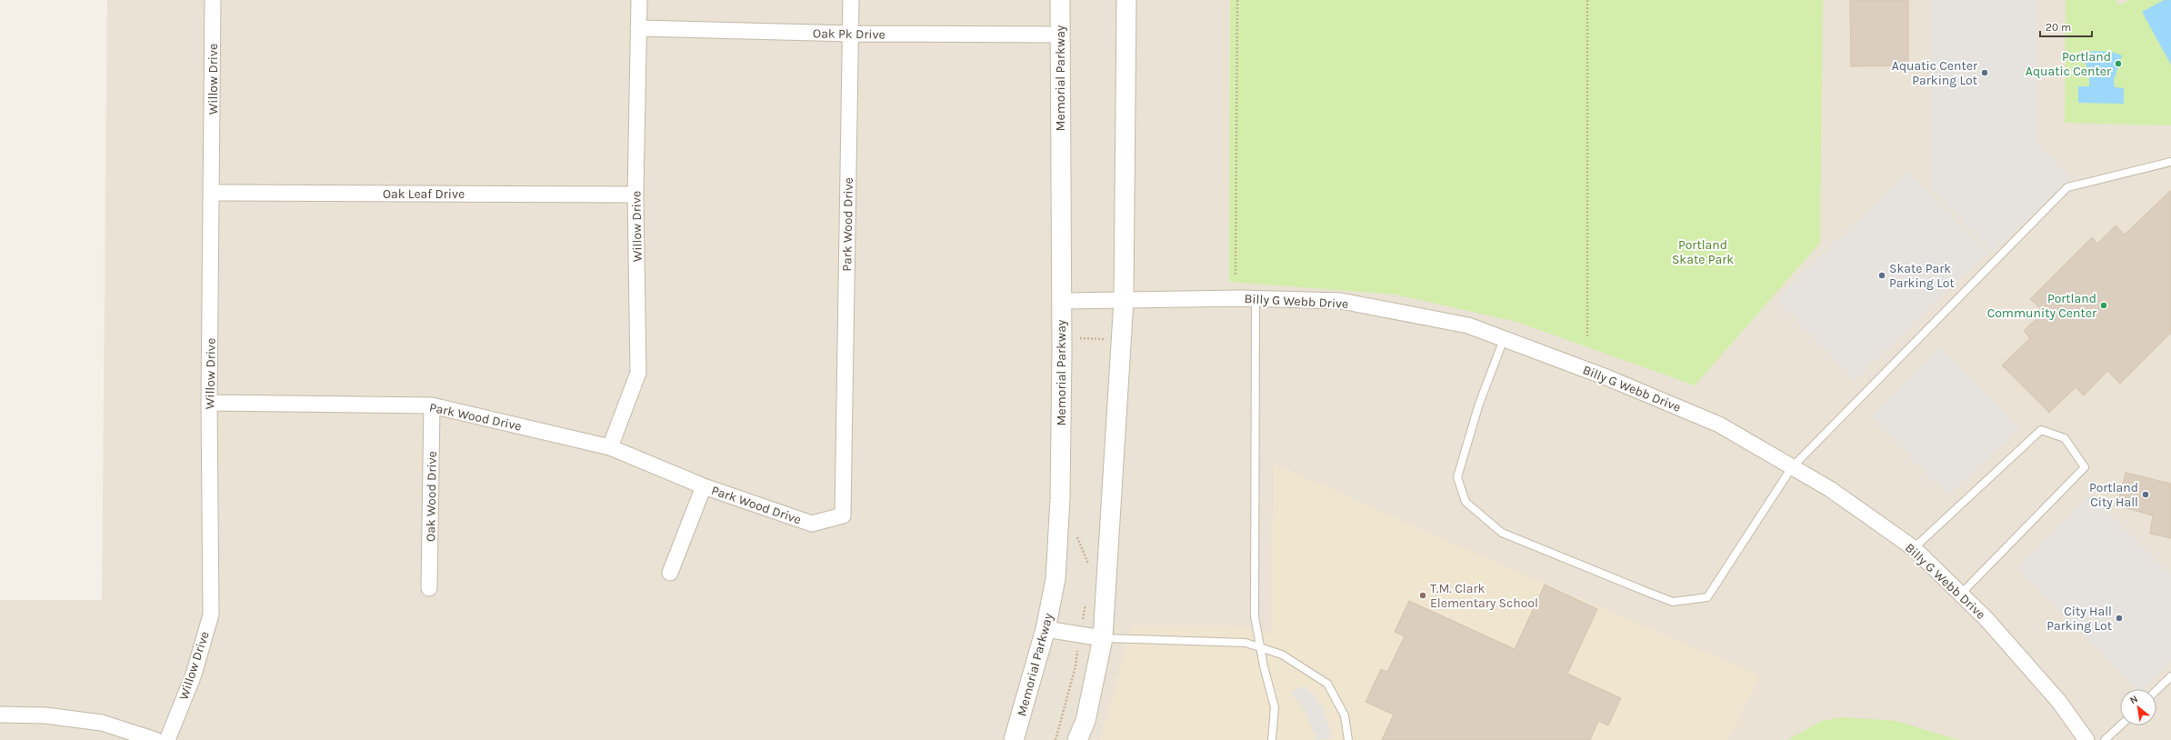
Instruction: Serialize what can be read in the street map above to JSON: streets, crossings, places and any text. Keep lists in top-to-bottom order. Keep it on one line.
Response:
{"streets":{"street":["Oak Pk Drive","Memorial Parkway","Willow Drive","Oak Leaf Drive","Park Wood Drive","Billy G Webb Drive","Oak Wood Drive"]},"crossings":[["Oak Pk Drive","Memorial Parkway"],["Oak Pk Drive","Willow Drive"],["Oak Pk Drive","Park Wood Drive"],["Memorial Parkway","Billy G Webb Drive"],["Willow Drive","Oak Leaf Drive"],["Willow Drive","Park Wood Drive"],["Park Wood Drive","Oak Wood Drive"]],"parks":["Portland Skate Park"],"places":["Portland Aquatic Center","Aquatic Center Parking Lot","Skate Park Parking Lot","Portland Community Center","Portland City Hall","T.M. Clark Elementary School","City Hall Parking Lot"],"scale_bar":"20 m","north":"top left"}
